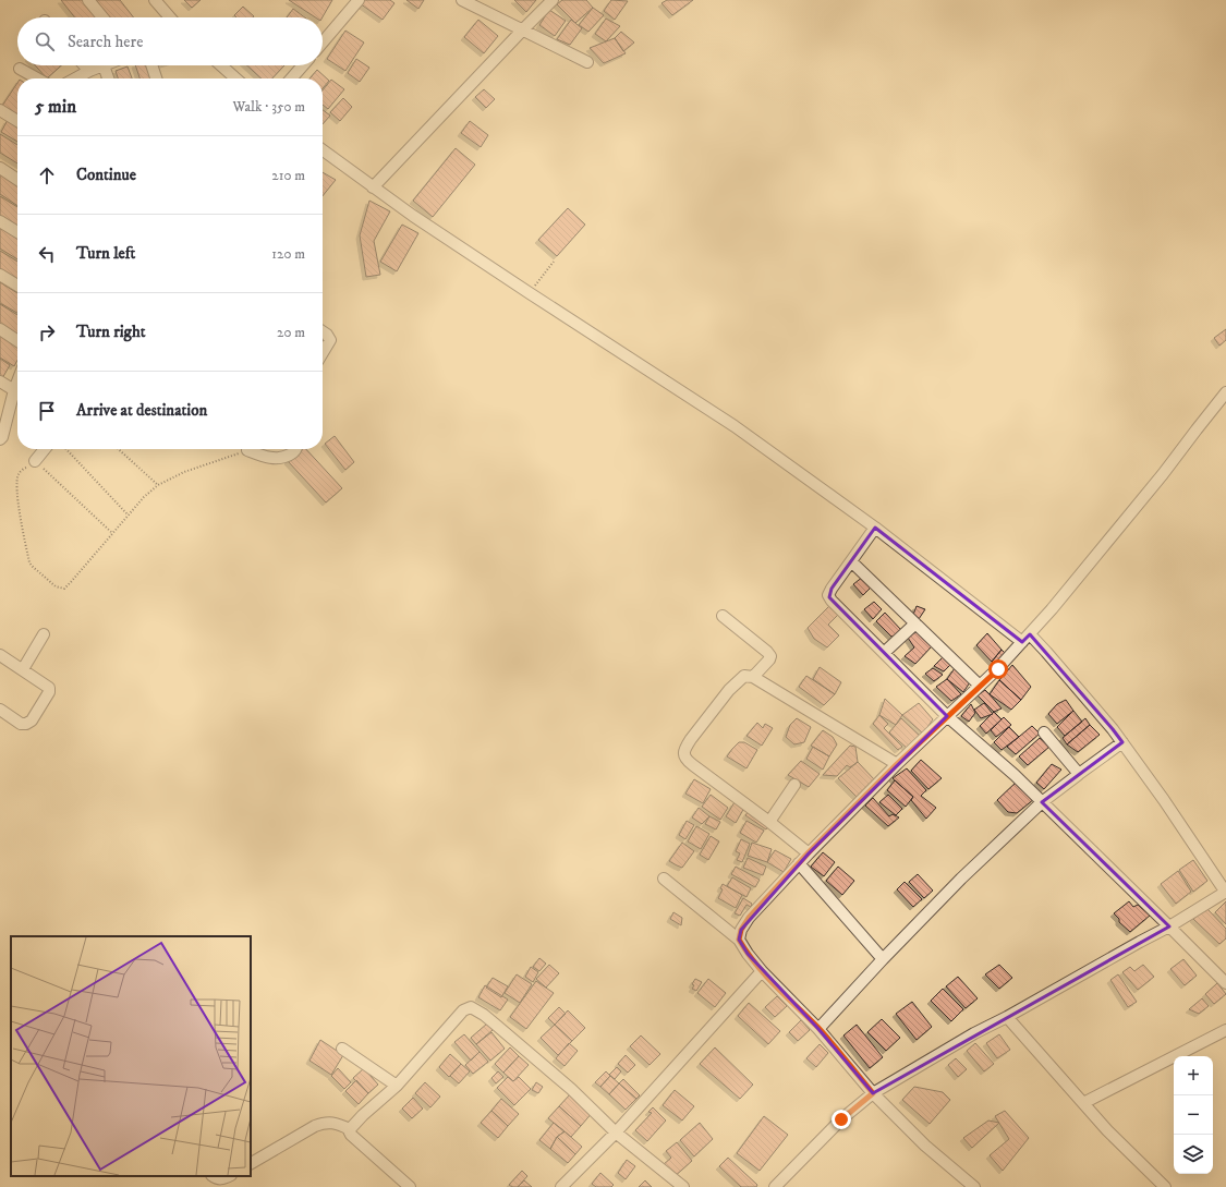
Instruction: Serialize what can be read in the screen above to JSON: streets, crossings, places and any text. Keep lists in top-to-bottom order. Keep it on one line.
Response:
{"page":{"search":"Search here","heading":["5 min","Walk · 350 m"],"list":[["Continue","210 m"],["Turn left","120 m"],["Turn right","20 m"],"Arrive at destination"],"map_buttons":["+","−"]}}
